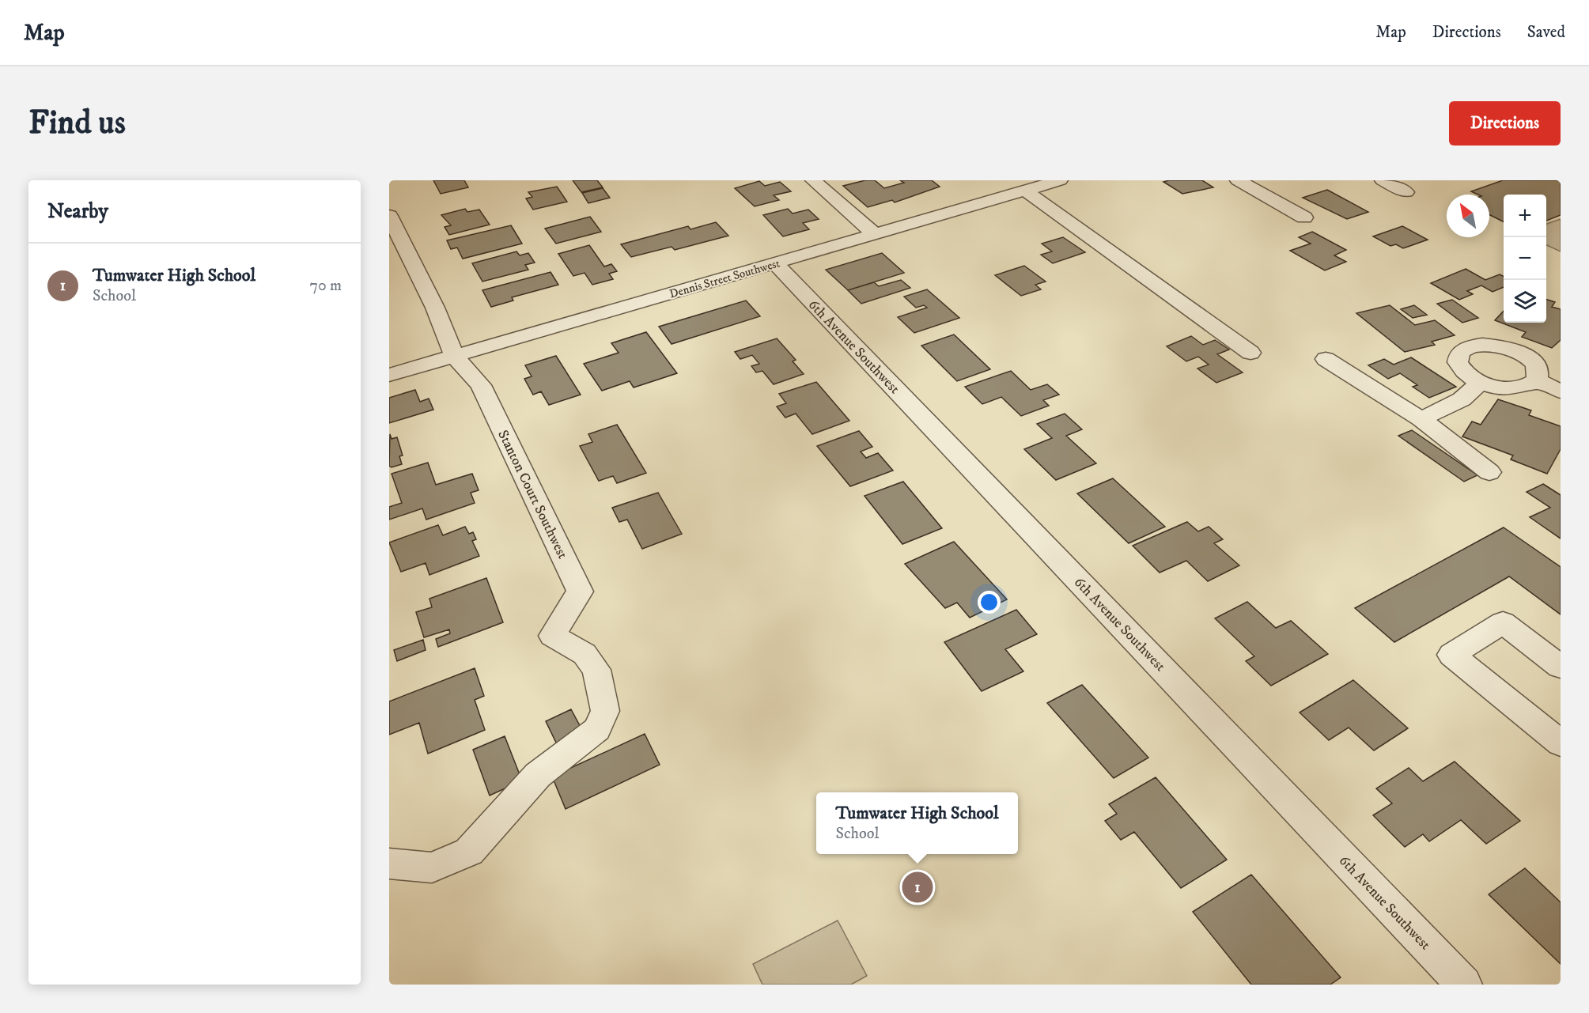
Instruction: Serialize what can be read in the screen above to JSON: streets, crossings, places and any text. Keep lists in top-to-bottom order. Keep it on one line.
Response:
{"streets":{"street":["Dennis Street Southwest","6th Avenue Southwest","Stanton Court Southwest"]},"crossings":[["Dennis Street Southwest","6th Avenue Southwest"],["Dennis Street Southwest","Stanton Court Southwest"]],"north":"top left","page":{"header":"Map","nav":["Map","Directions","Saved"],"buttons":"Directions","title":"Find us","heading":"Nearby","map_buttons":["+","−"],"list":[{"mark":"1","name":"Tumwater High School","note":"School","value":"70 m"}],"popup":["Tumwater High School","School"],"pins":"1"}}
